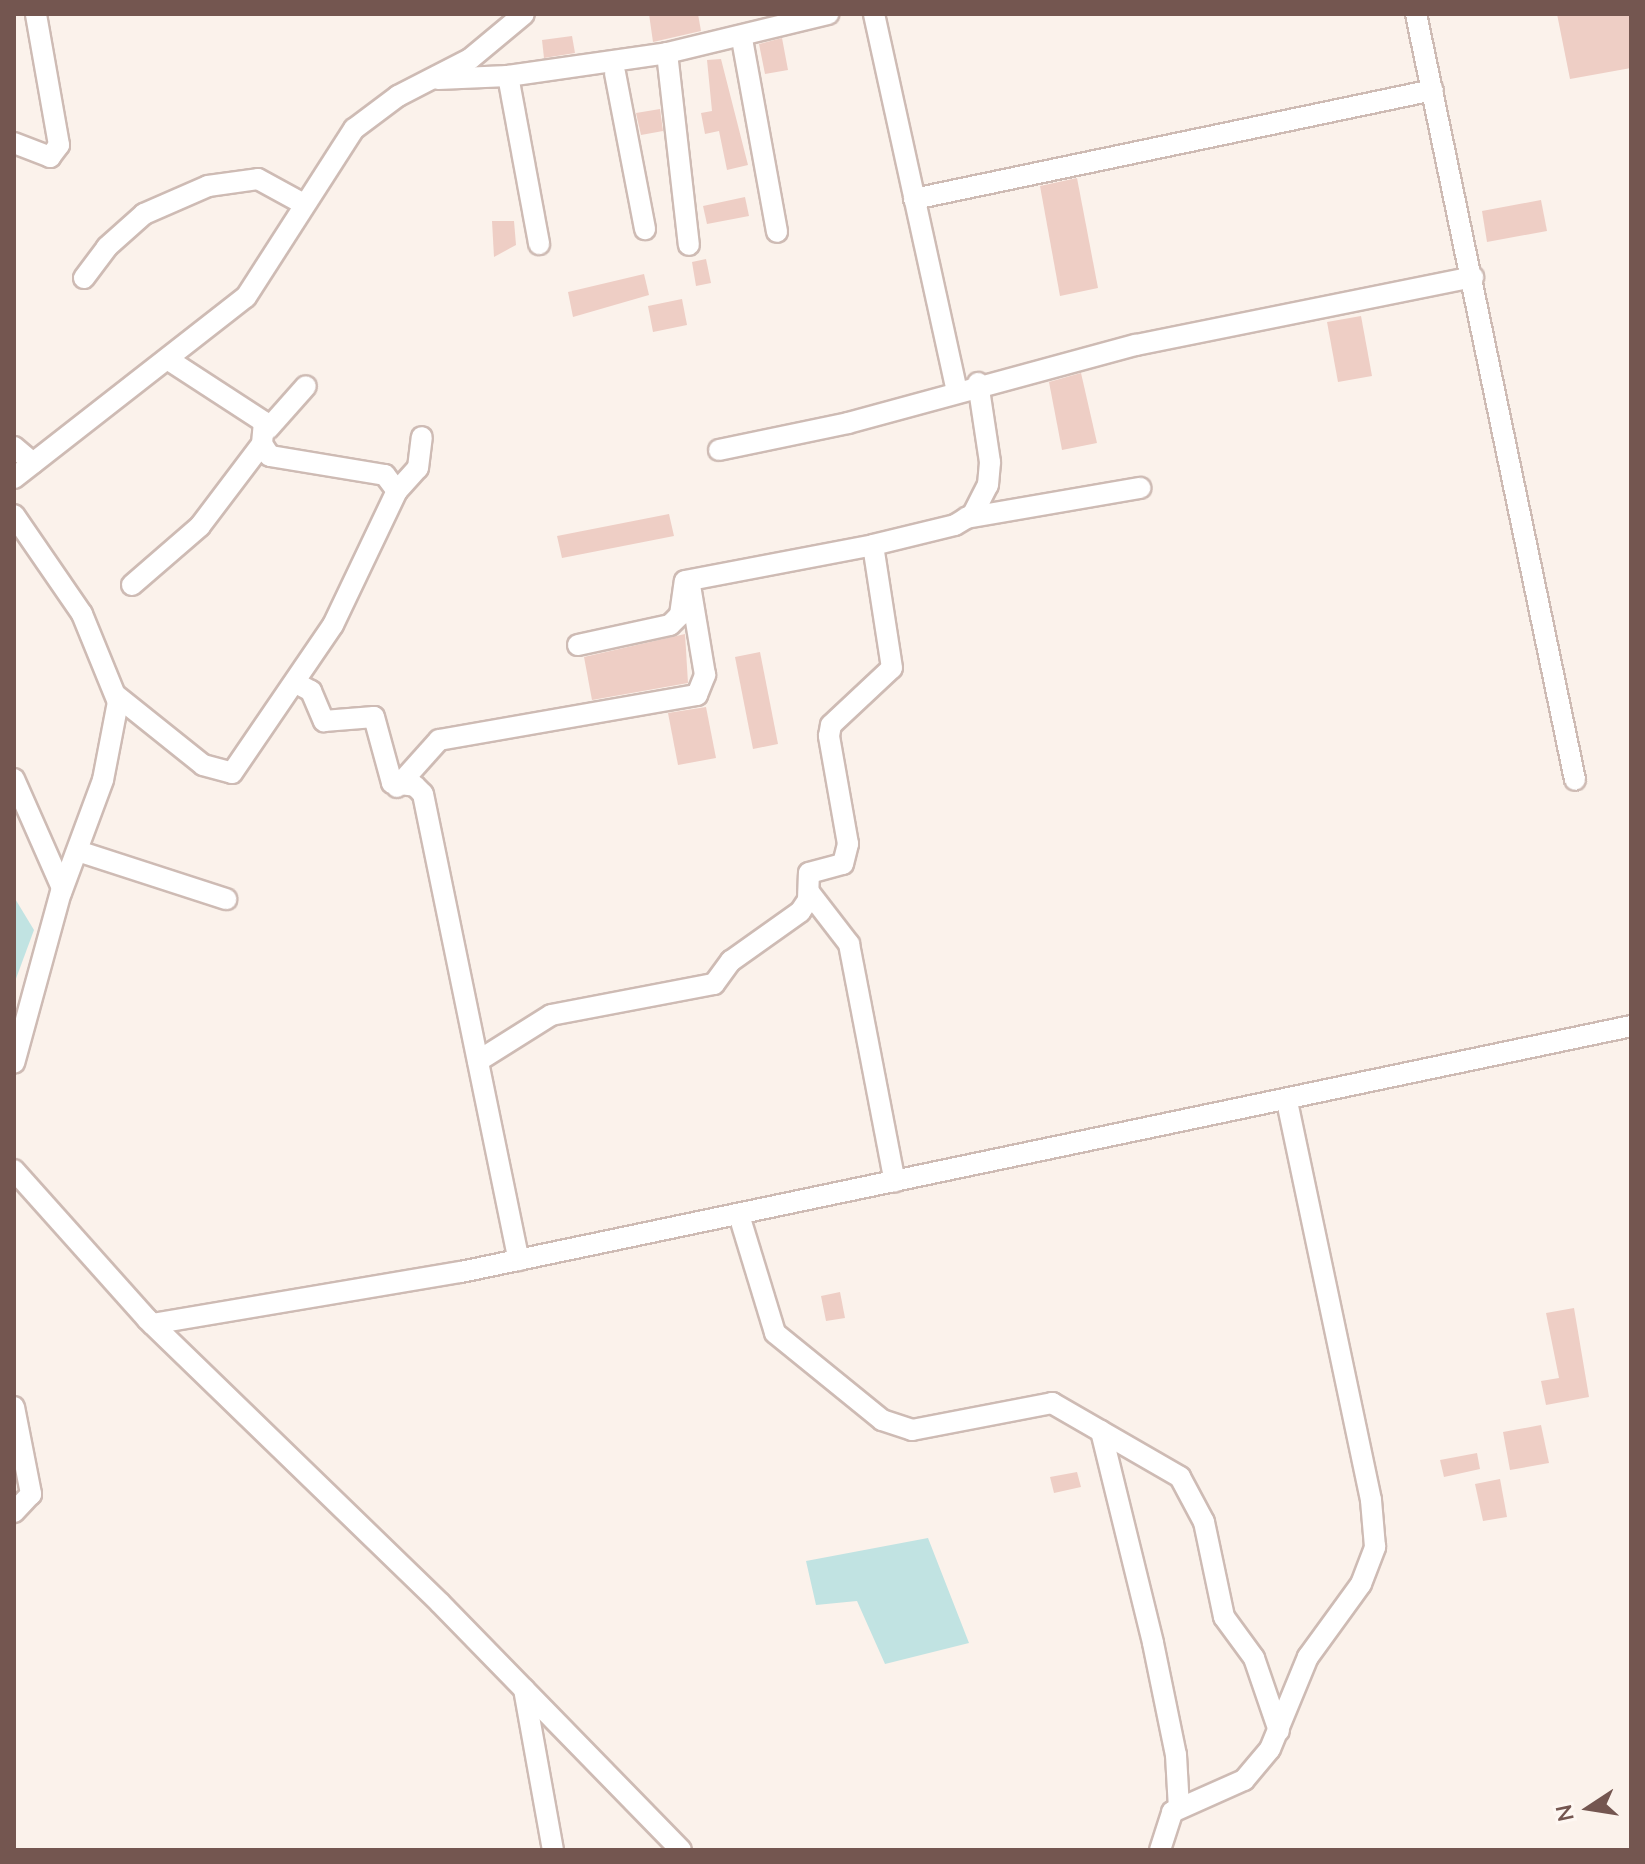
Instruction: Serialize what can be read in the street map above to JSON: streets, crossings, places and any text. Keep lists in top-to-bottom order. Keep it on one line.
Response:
{"north":"left"}
